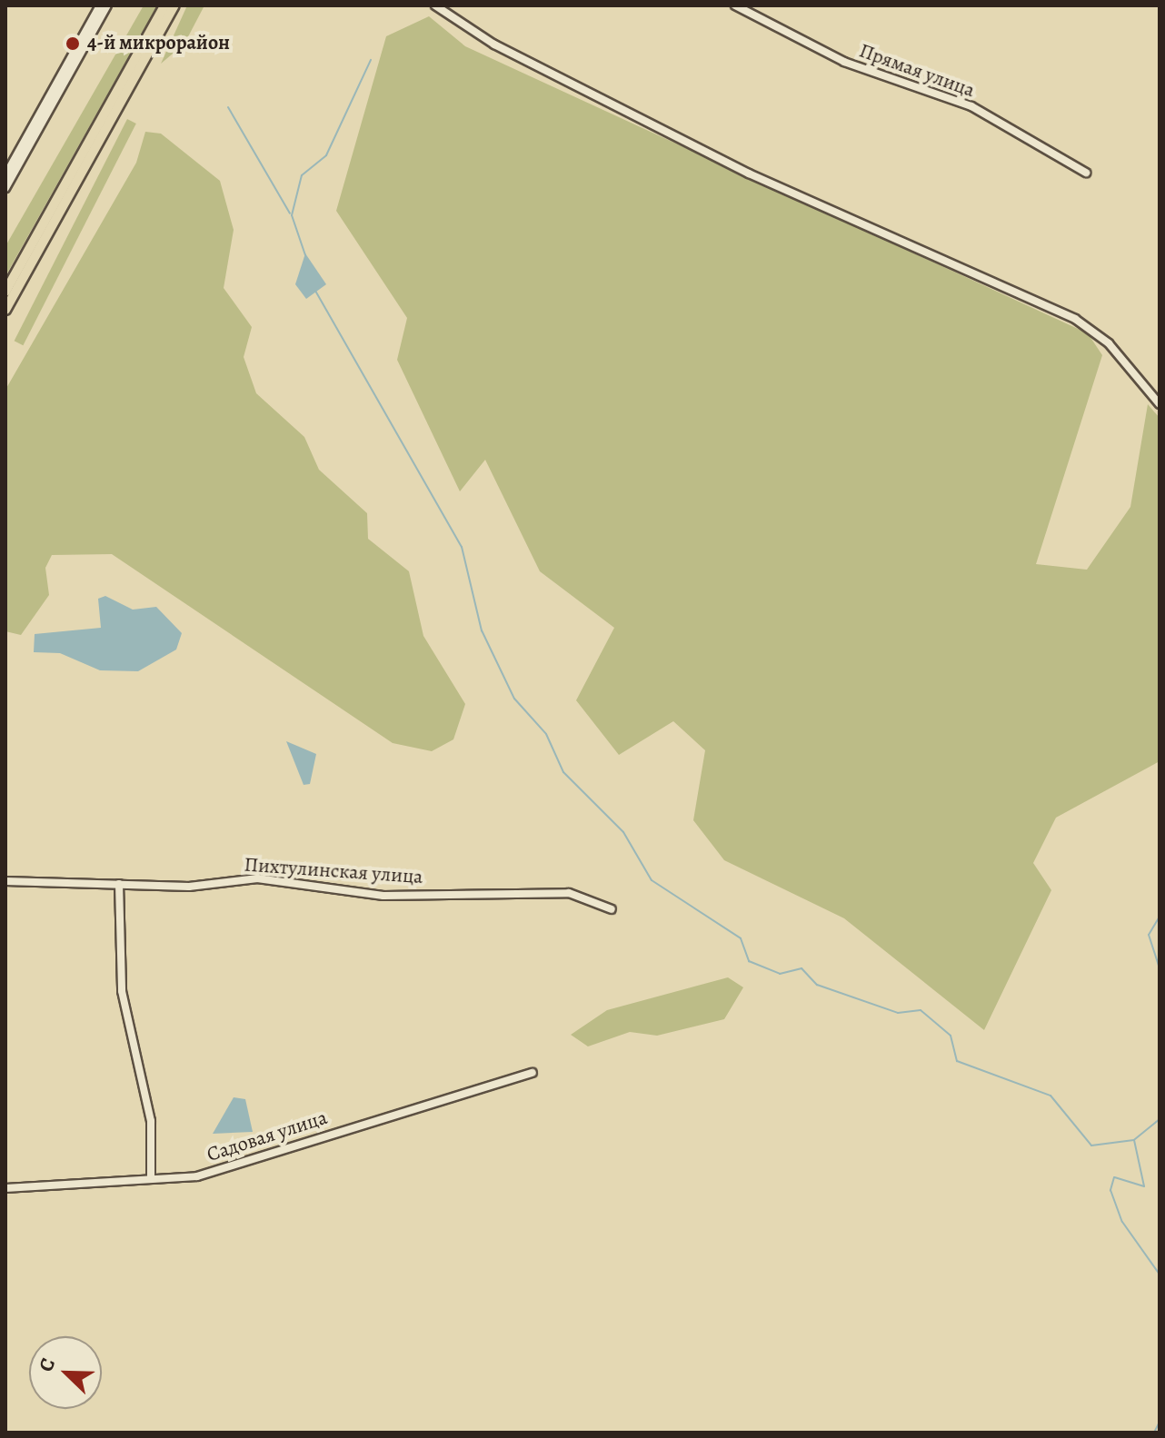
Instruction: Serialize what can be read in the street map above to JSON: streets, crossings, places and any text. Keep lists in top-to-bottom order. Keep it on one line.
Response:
{"streets":{"street":["Прямая улица","Пихтулинская улица","Садовая улица"]},"places":["4-й микрорайон"],"north":"top left"}
